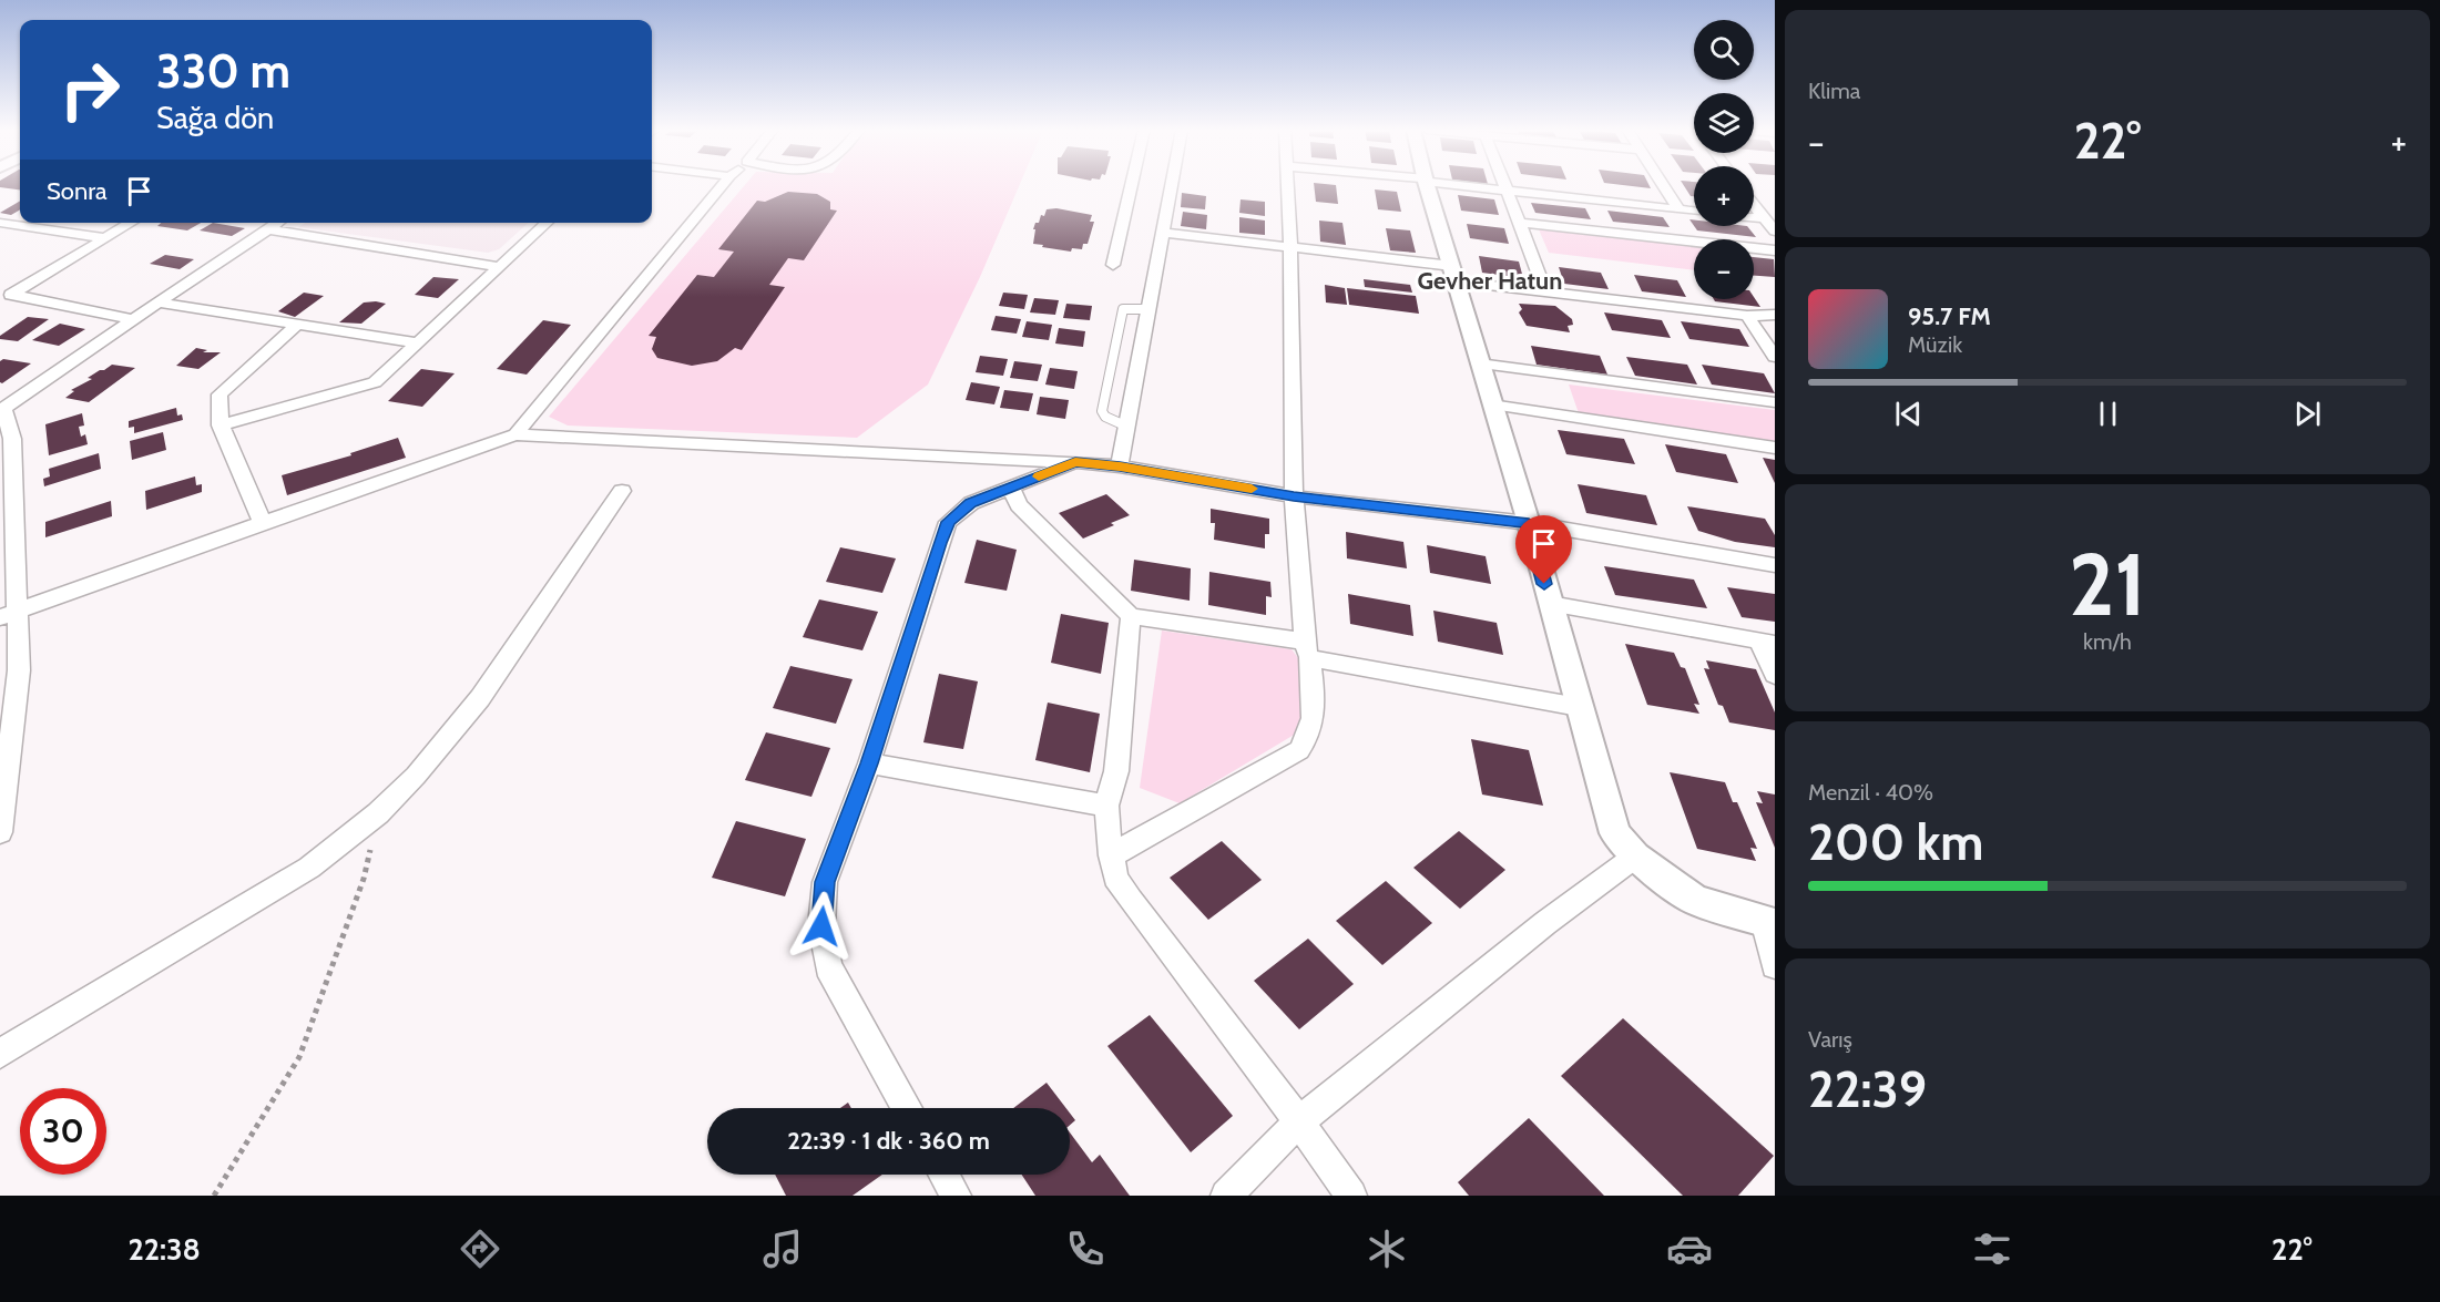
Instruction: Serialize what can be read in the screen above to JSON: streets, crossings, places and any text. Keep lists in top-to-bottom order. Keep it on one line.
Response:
{"districts":["Gevher Hatun"],"page":{"tile":["Klima",["21","km/h"],["Menzil · 40%","200 km"],["Varış","22:39"]],"map_buttons":["+","−"],"turn":["330 m","Sağa dön"],"heat":["−","22°","+"],"then":"Sonra","song":["95.7 FM","Müzik"],"limit":"30","trip":"22:39 · 1 dk · 360 m","tabs":["22:38","22°"]}}
